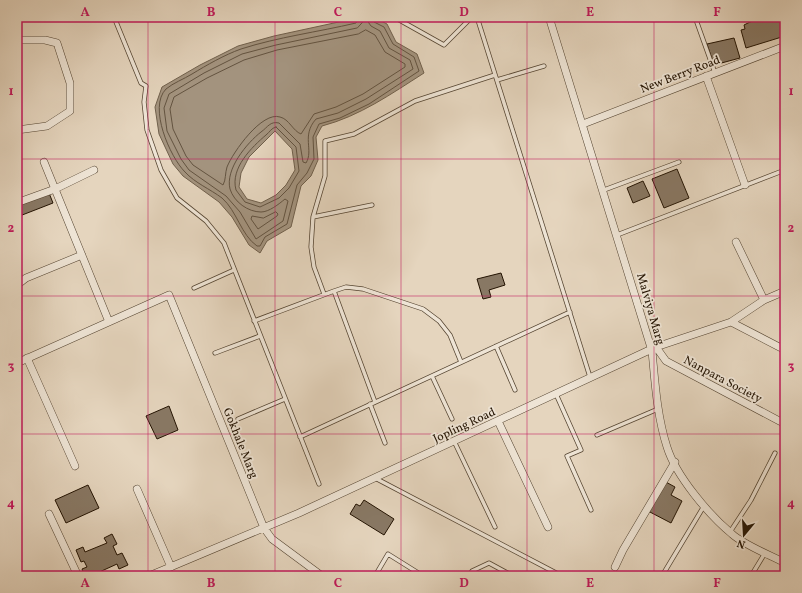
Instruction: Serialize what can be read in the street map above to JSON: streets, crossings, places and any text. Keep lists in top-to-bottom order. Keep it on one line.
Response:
{"streets":{"street":["New Berry Road","Malviya Marg","Nanpara Society","Jopling Road","Gokhale Marg"]},"crossings":[["New Berry Road","Malviya Marg"],["Malviya Marg","Nanpara Society"],["Malviya Marg","Jopling Road"],["Nanpara Society","Jopling Road"],["Jopling Road","Gokhale Marg"]],"north":"bottom","grid":{"columns":["A","B","C","D","E","F"],"rows":["1","2","3","4"]}}
